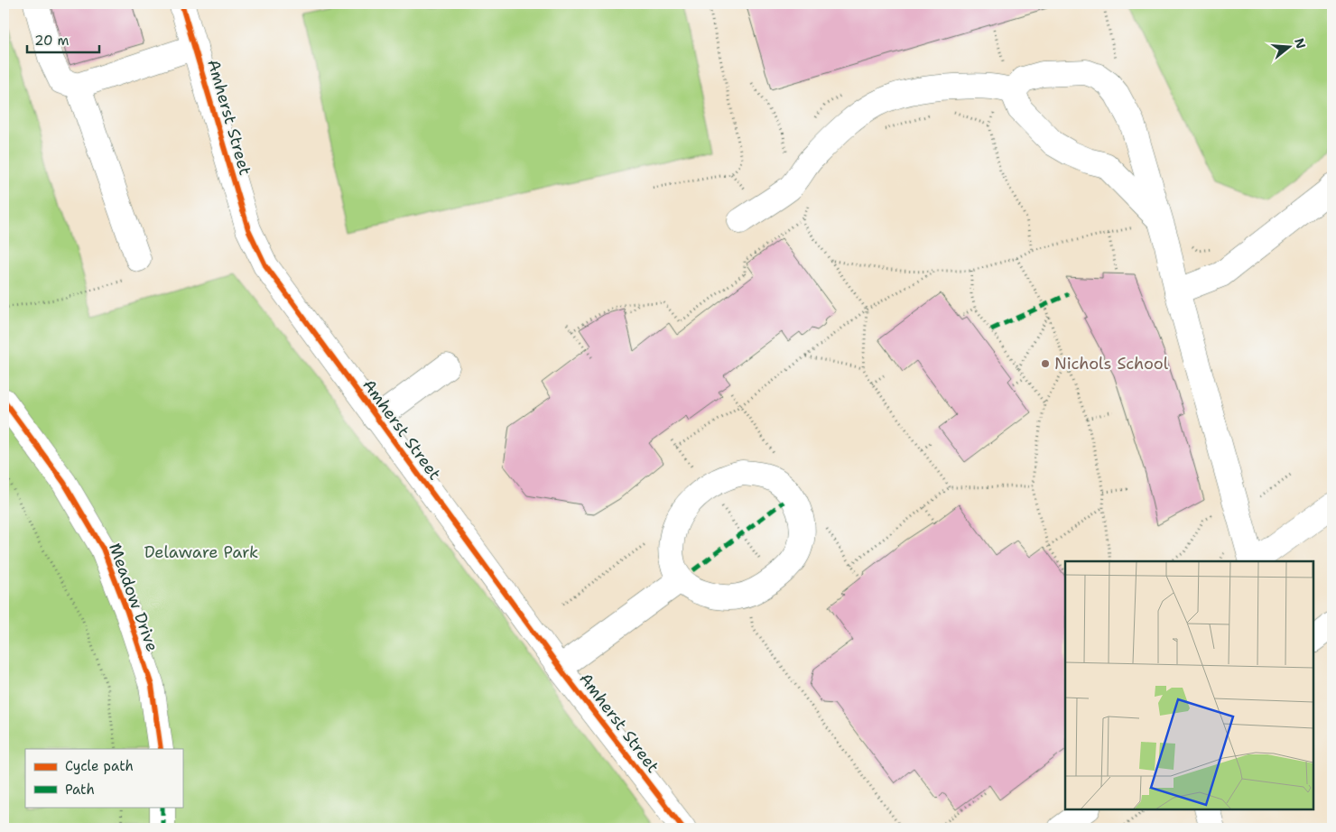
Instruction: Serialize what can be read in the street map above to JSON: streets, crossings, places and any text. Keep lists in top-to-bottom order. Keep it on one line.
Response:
{"streets":{"street":["Amherst Street","Meadow Drive"]},"parks":["Delaware Park"],"places":["Nichols School"],"legend":["Cycle path","Path"],"scale_bar":"20 m","north":"right"}
